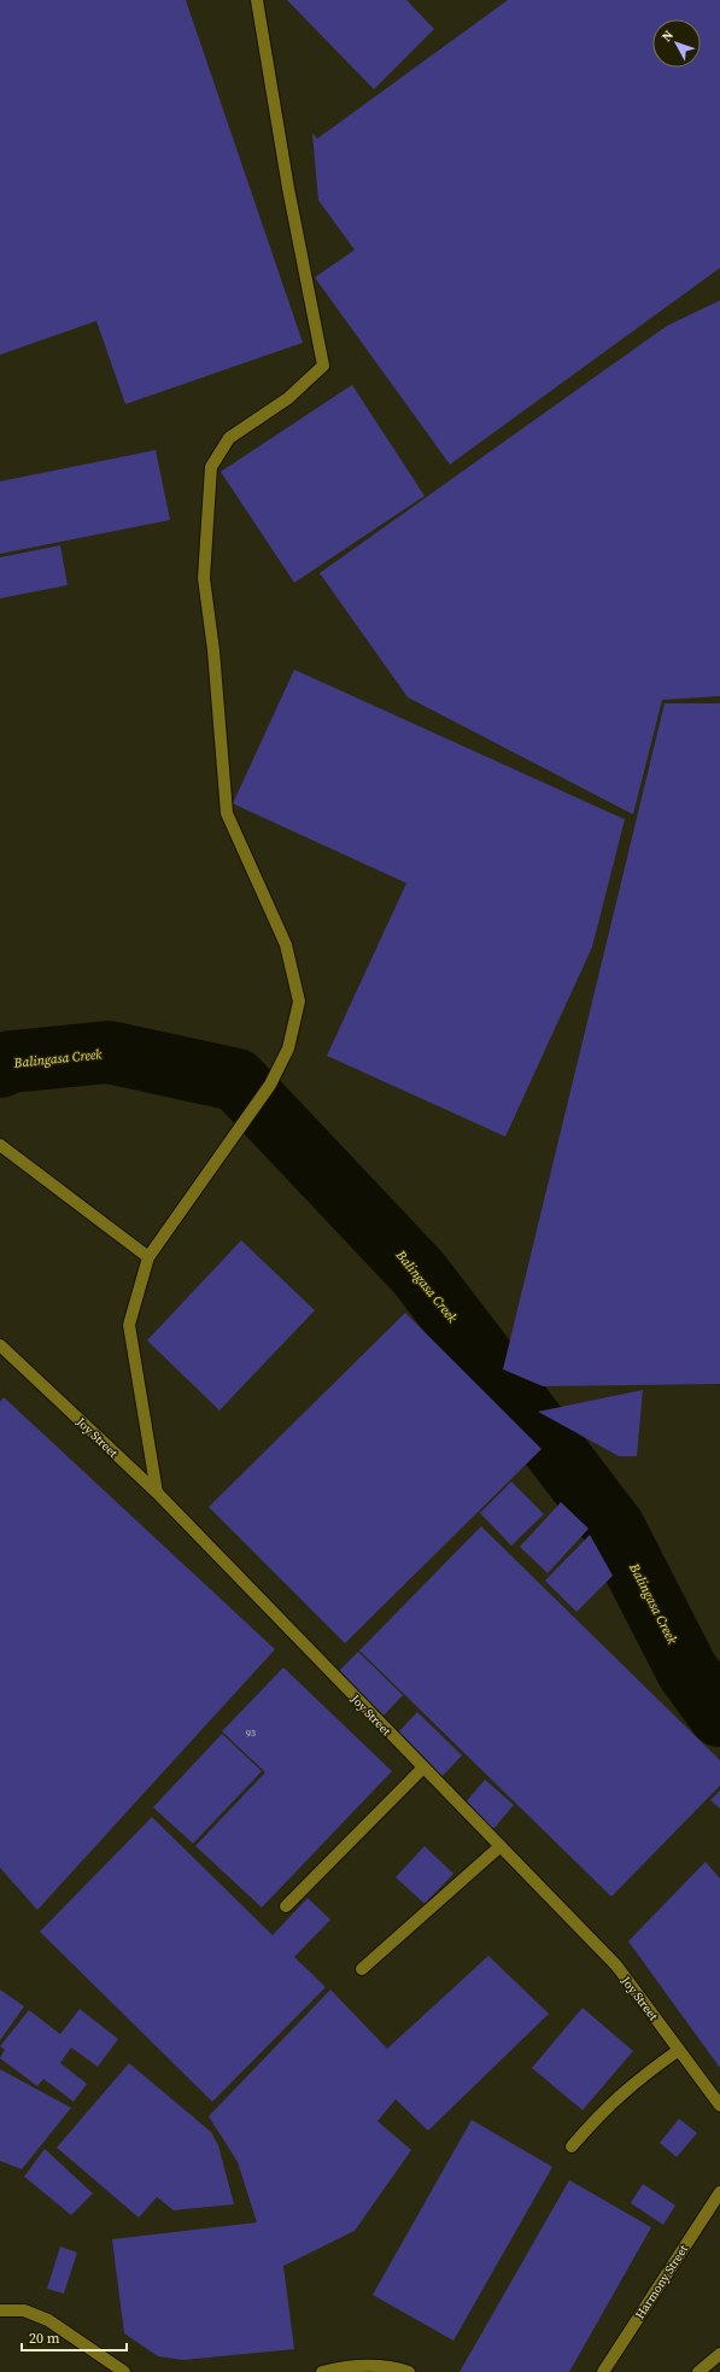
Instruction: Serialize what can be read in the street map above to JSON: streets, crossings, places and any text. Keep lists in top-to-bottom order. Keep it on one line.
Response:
{"streets":{"street":["Joy Street","Harmony Street"]},"water":["Balingasa Creek"],"house_numbers":["93"],"scale_bar":"20 m","north":"top left"}
